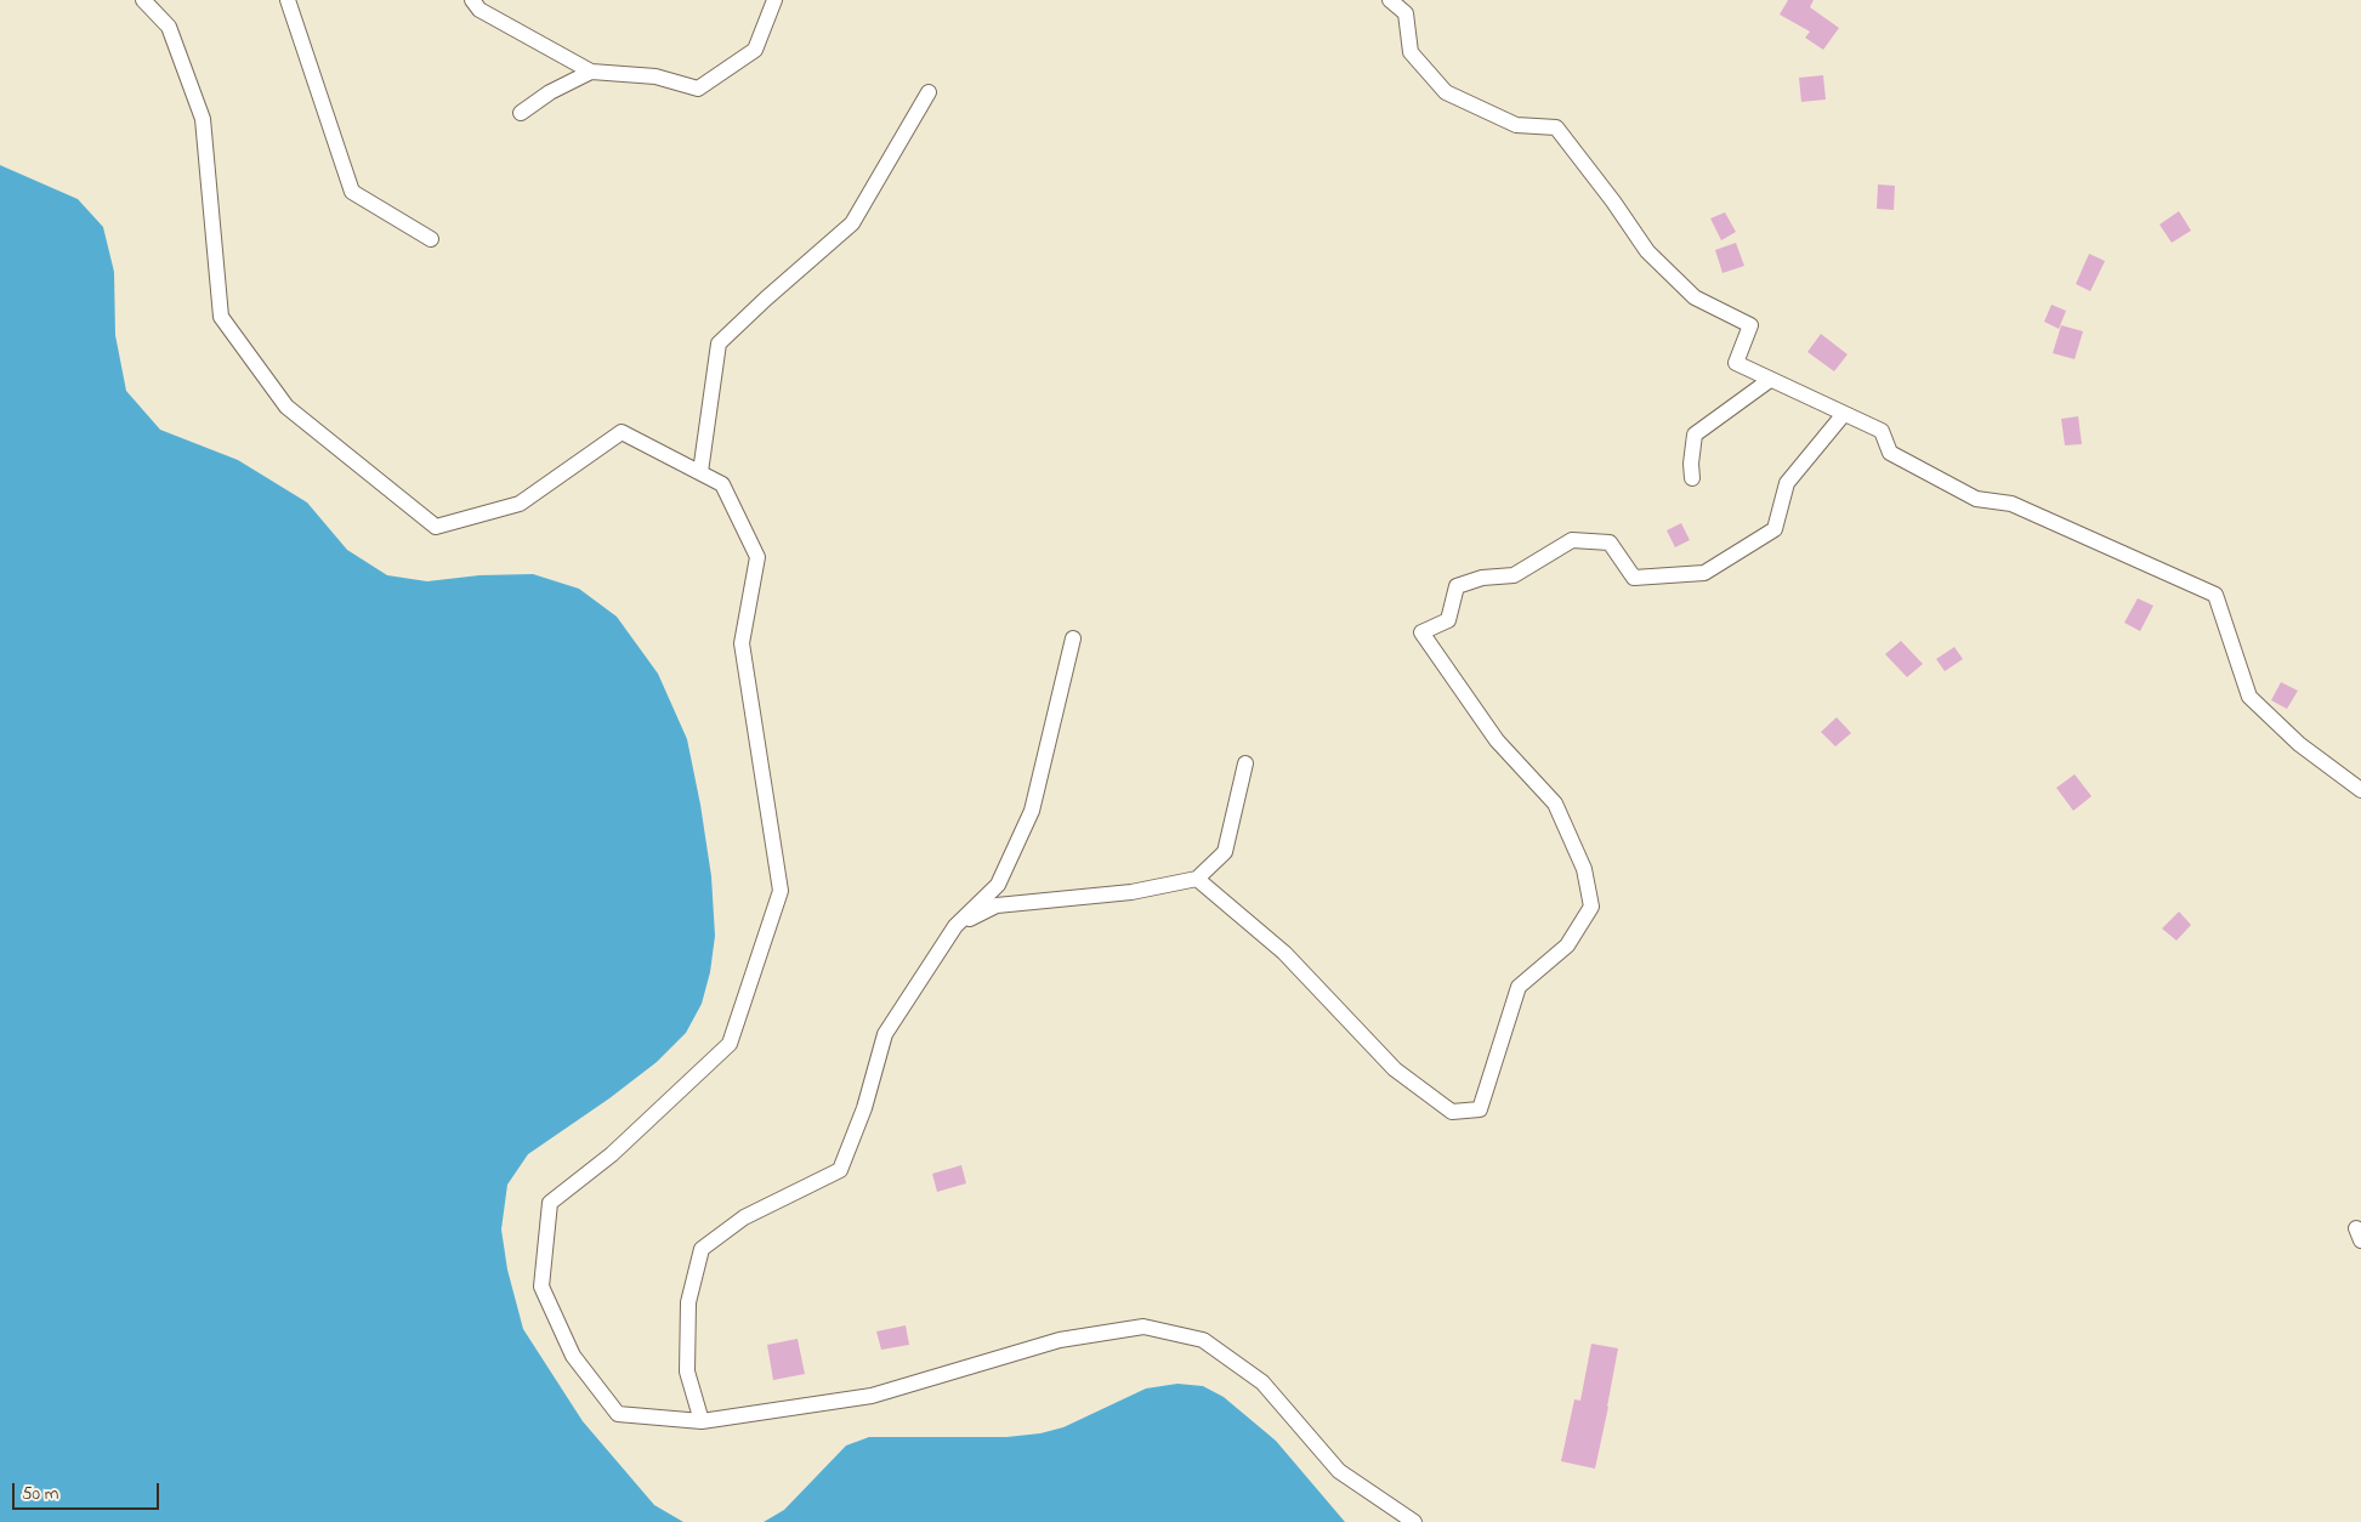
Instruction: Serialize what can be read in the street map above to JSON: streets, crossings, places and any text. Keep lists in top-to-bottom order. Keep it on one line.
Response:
{"scale_bar":"50 m"}
